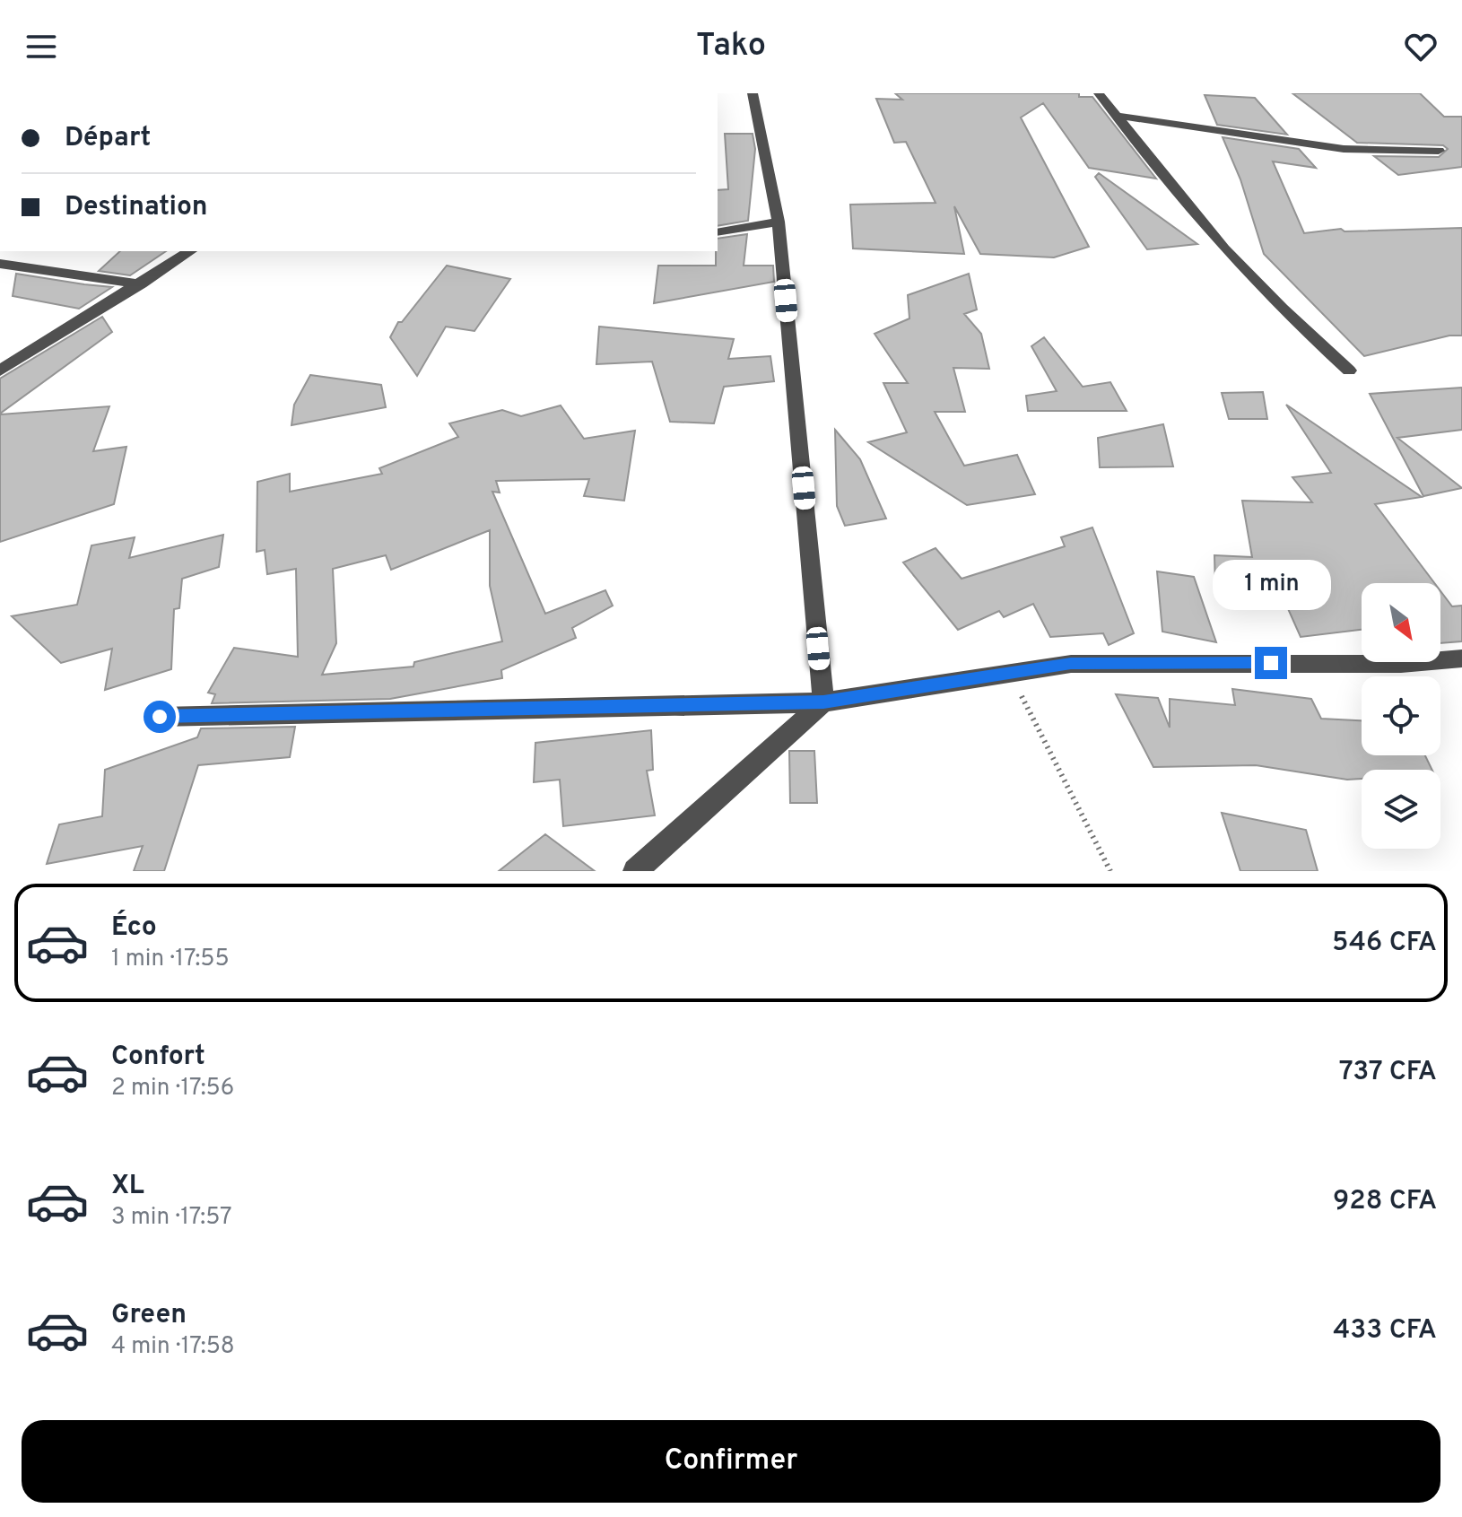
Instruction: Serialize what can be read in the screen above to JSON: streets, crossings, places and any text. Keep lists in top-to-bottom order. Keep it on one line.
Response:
{"north":"bottom right","page":{"header":"Tako","banner":["Départ","Destination"],"bubble":"1 min","list":[{"name":"Éco","note":"1 min · 17:55","value":"546 CFA"},{"name":"Confort","note":"2 min · 17:56","value":"737 CFA"},{"name":"XL","note":"3 min · 17:57","value":"928 CFA"},{"name":"Green","note":"4 min · 17:58","value":"433 CFA"}],"buttons":"Confirmer"}}
